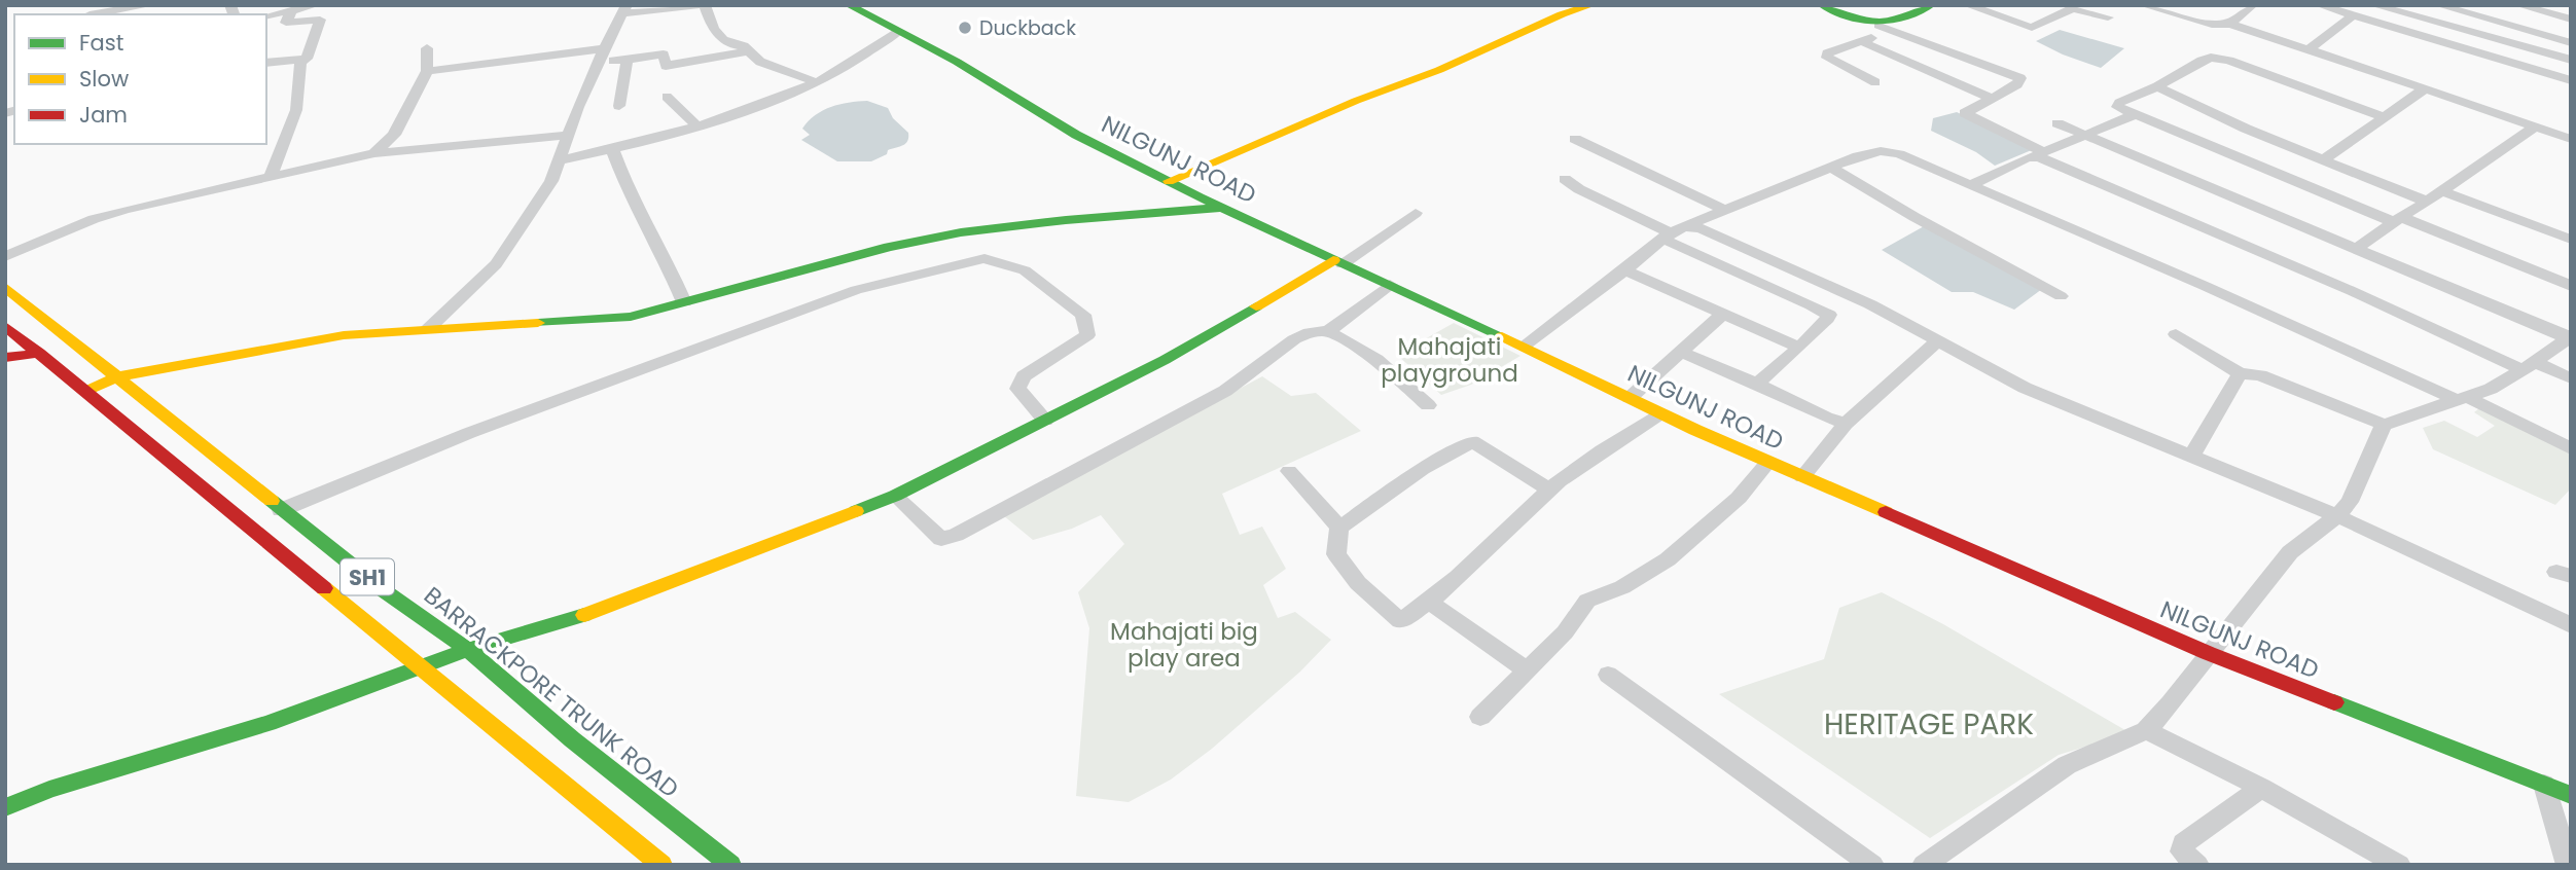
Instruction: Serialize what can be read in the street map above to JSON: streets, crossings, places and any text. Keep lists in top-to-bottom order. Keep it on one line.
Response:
{"streets":{"street":["NILGUNJ ROAD","SH1","BARRACKPORE TRUNK ROAD"]},"parks":["Mahajati playground","Mahajati big play area","HERITAGE PARK"],"places":["Duckback"],"legend":["Fast","Slow","Jam"]}
